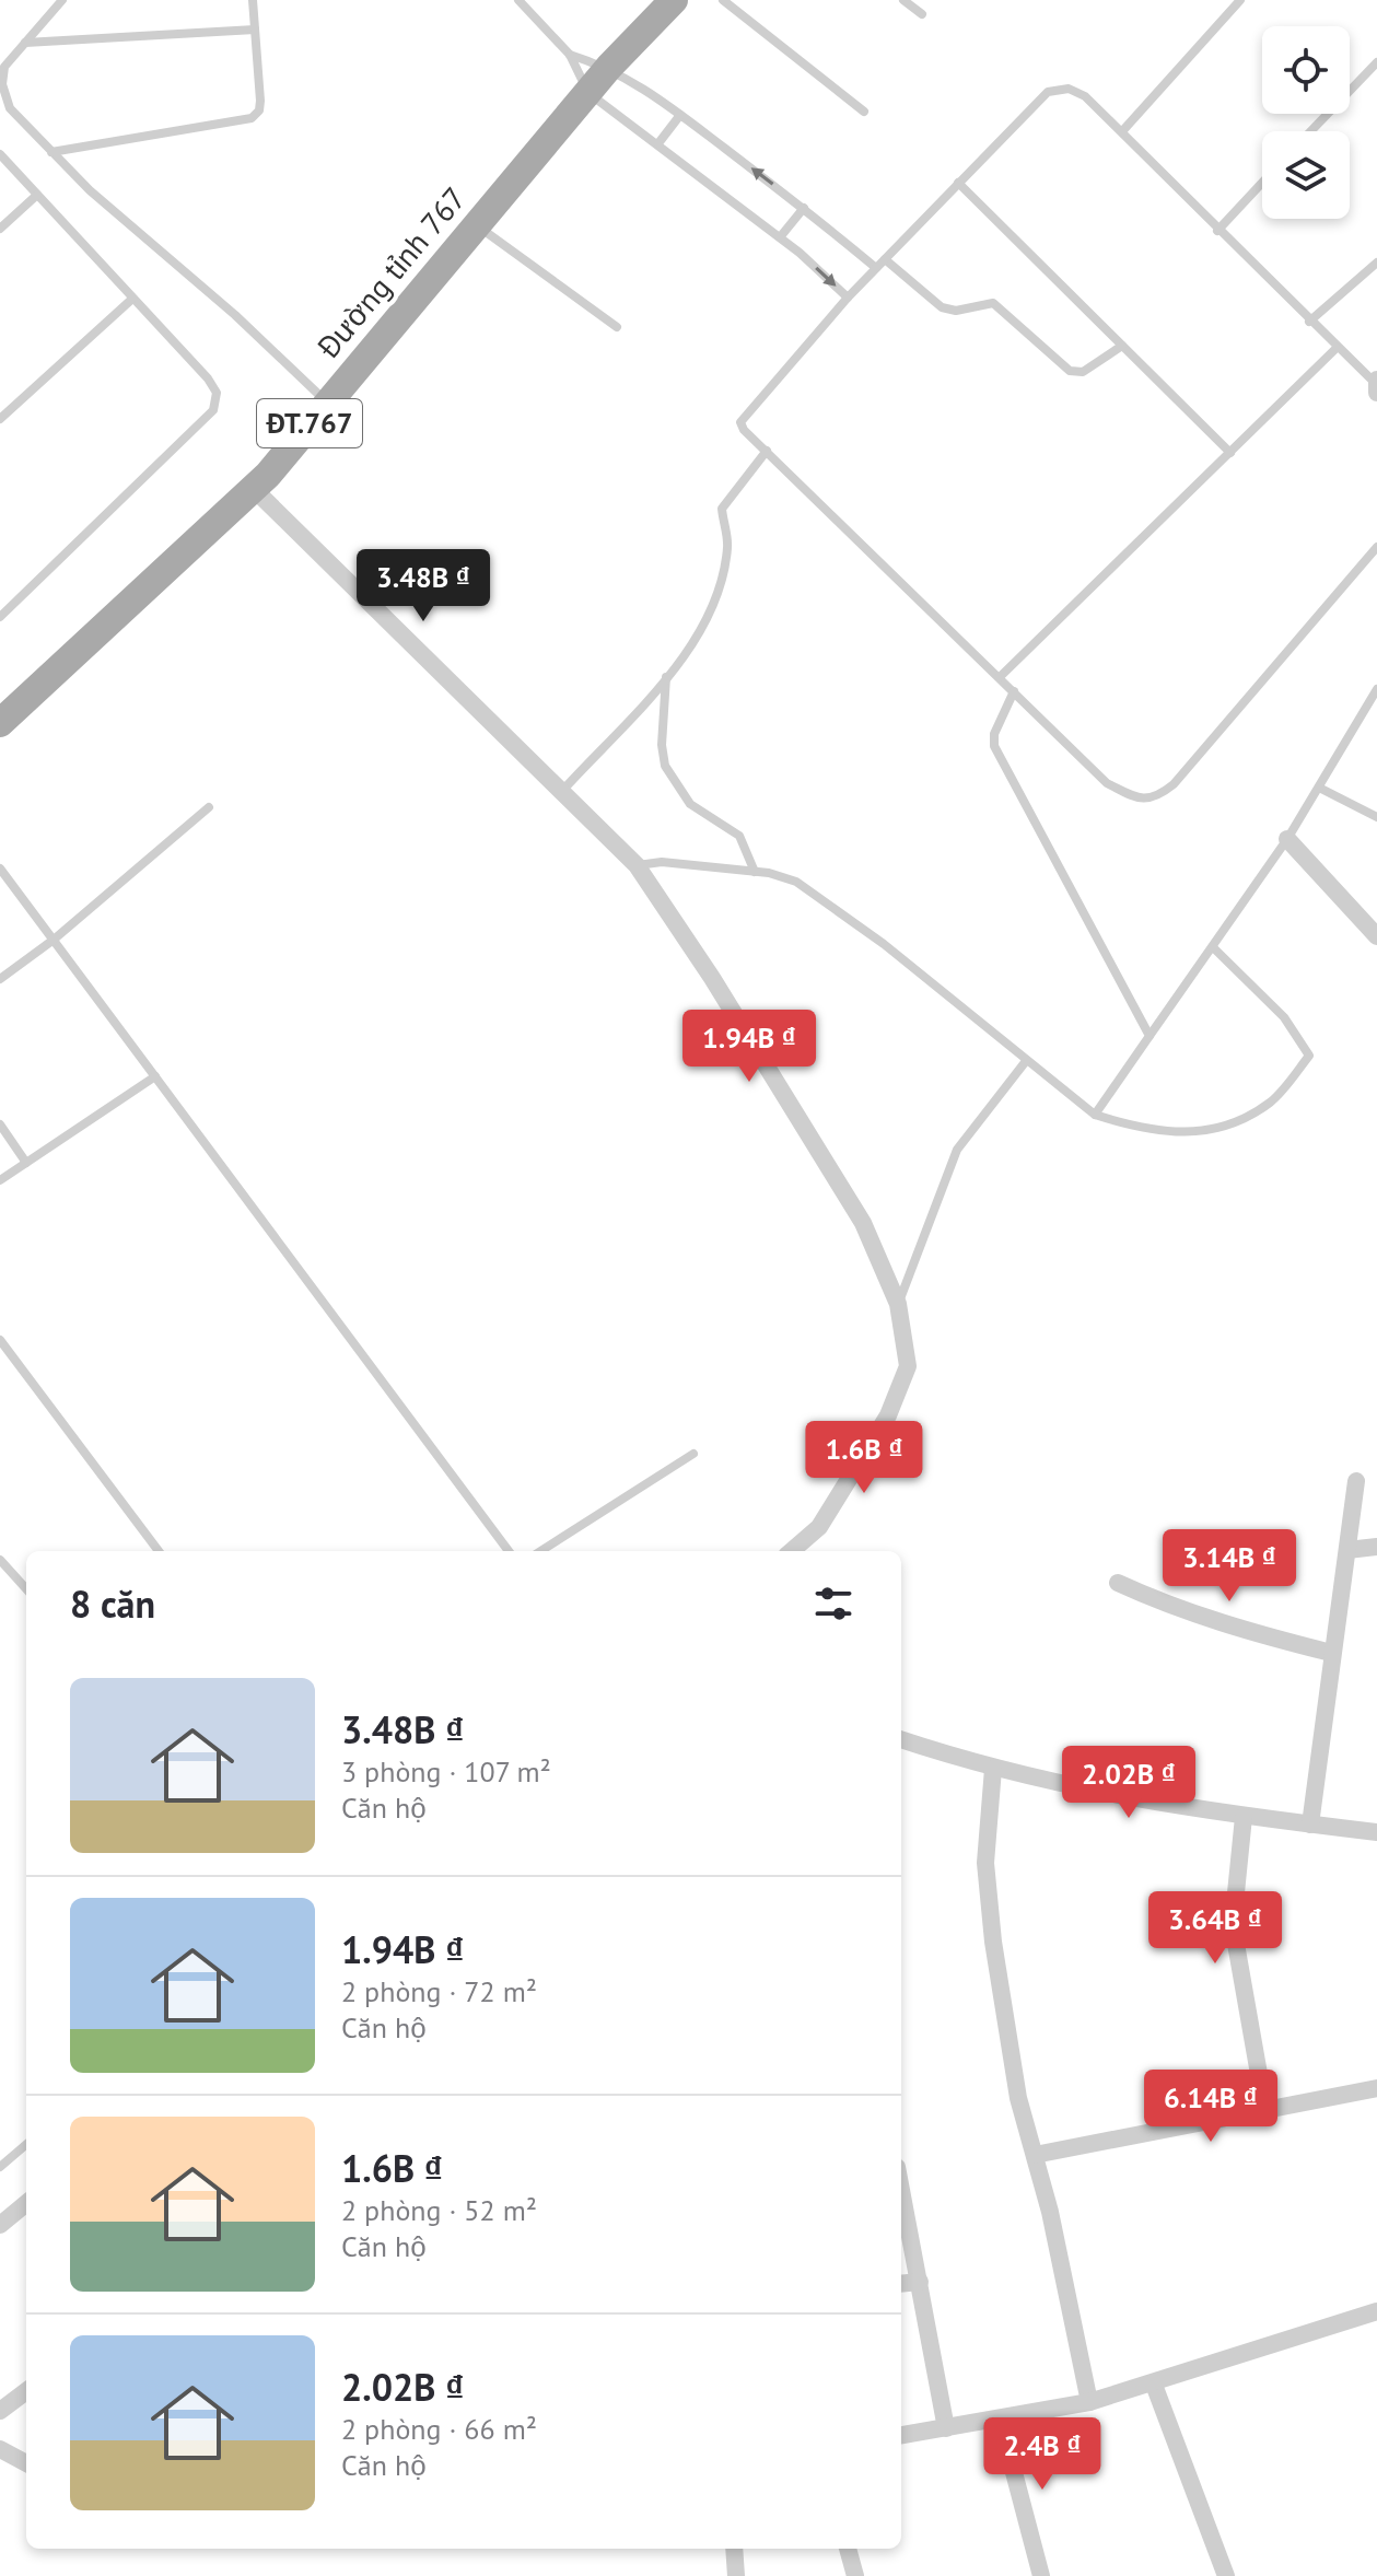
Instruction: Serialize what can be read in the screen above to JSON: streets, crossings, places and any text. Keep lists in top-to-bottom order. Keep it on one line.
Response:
{"streets":{"main road":["Đường tỉnh 767","ĐT.767"]},"page":{"price":["3.48B ₫","1.94B ₫","1.6B ₫","3.14B ₫","2.02B ₫","3.64B ₫","6.14B ₫","2.4B ₫"],"heading":"8 căn","list":[{"name":"3.48B ₫","note":"3 phòng · 107 m² · Căn hộ"},{"name":"1.94B ₫","note":"2 phòng · 72 m² · Căn hộ"},{"name":"1.6B ₫","note":"2 phòng · 52 m² · Căn hộ"},{"name":"2.02B ₫","note":"2 phòng · 66 m² · Căn hộ"}]}}
